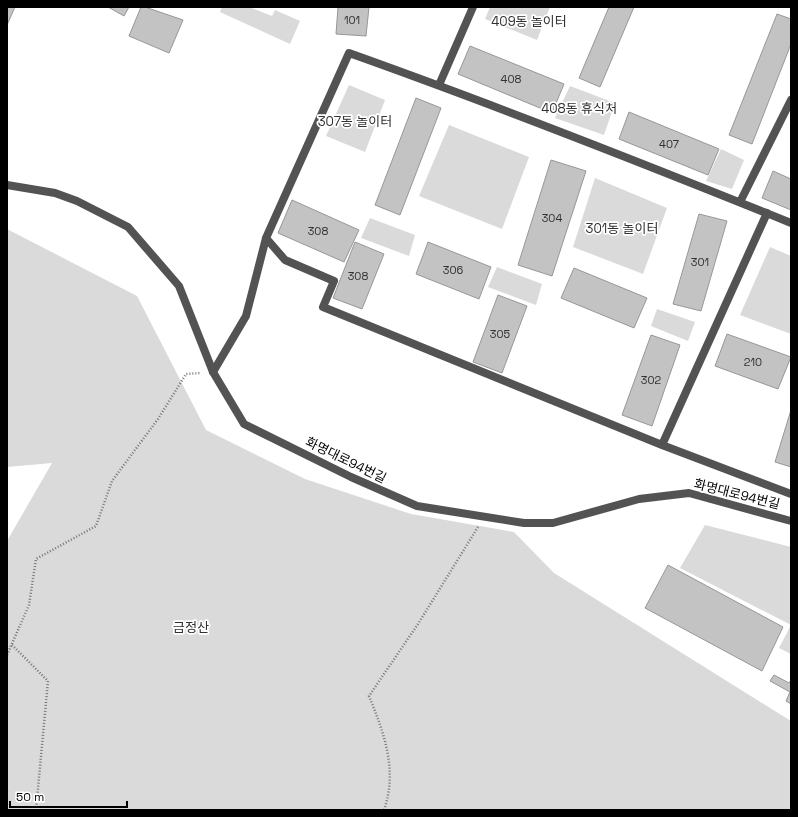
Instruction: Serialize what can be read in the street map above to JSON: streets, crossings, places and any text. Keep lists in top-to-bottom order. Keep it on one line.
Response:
{"streets":{"street":["화명대로94번길"]},"parks":["409동 놀이터","408동 휴식처","307동 놀이터","301동 놀이터","금정산"],"house_numbers":["101","408","407","304","308","301","306","308","305","210","302"],"scale_bar":"50 m"}
